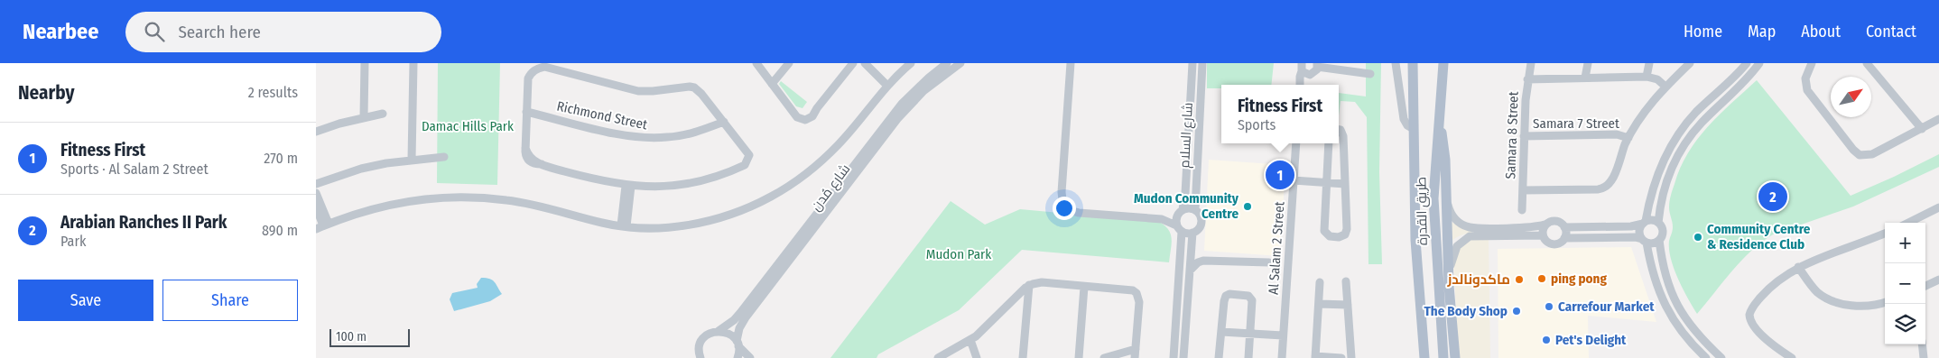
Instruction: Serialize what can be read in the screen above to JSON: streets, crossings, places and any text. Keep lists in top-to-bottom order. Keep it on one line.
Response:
{"streets":{"main road":["طريق القدرة"],"street":["Richmond Street","Samara 7 Street","شارع السلام","Samara 8 Street","شارع مُدن","Al Salam 2 Street"]},"crossings":[["Samara 7 Street","Samara 8 Street"]],"parks":["Damac Hills Park","Mudon Park"],"places":["Mudon Community Centre","Community Centre & Residence Club","ping pong","ماكدونالدز","Carrefour Market","The Body Shop","Pet's Delight"],"scale_bar":"100 m","north":"top right","page":{"header":"Nearbee","search":"Search here","nav":["Home","Map","About","Contact"],"heading":["Nearby","2 results"],"popup":["Fitness First","Sports"],"list":[{"mark":"1","name":"Fitness First","note":"Sports · Al Salam 2 Street","value":"270 m"},{"mark":"2","name":"Arabian Ranches II Park","note":"Park","value":"890 m"}],"pins":["1","2"],"map_buttons":["+","−"],"buttons":["Save","Share"],"scale":"100 m"}}
